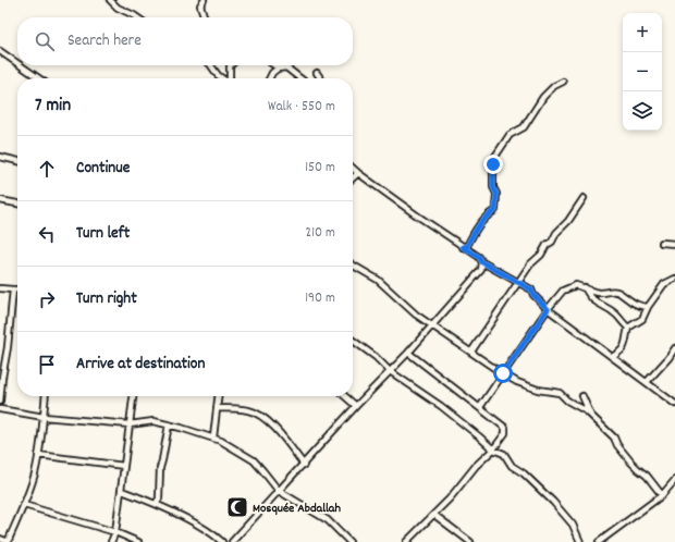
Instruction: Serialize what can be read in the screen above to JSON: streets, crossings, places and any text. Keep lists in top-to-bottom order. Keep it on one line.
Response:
{"places":{"mosque":["Mosquée Abdallah"]},"page":{"map_buttons":["+","−"],"search":"Search here","heading":["7 min","Walk · 550 m"],"list":[["Continue","150 m"],["Turn left","210 m"],["Turn right","190 m"],"Arrive at destination"]}}
